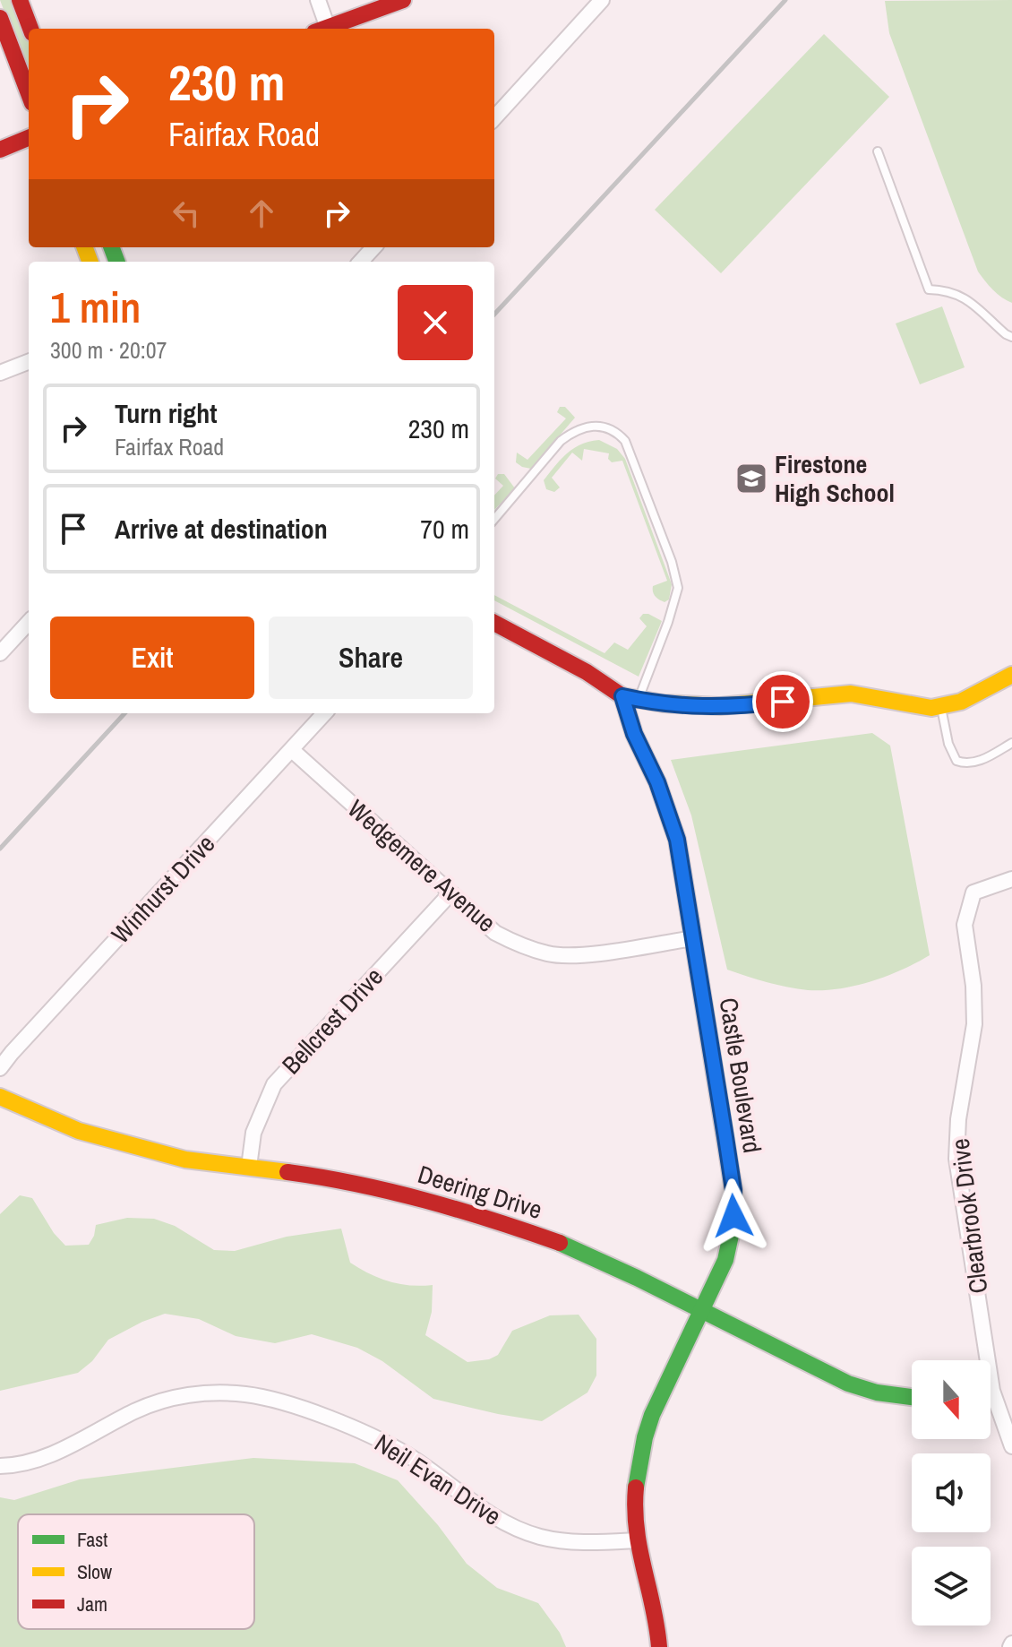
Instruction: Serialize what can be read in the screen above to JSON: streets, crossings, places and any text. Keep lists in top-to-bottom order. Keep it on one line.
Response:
{"streets":{"street":["Wedgemere Avenue","Winhurst Drive","Bellcrest Drive","Castle Boulevard","Deering Drive","Clearbrook Drive","Neil Evan Drive"]},"crossings":[["Wedgemere Avenue","Winhurst Drive"],["Wedgemere Avenue","Bellcrest Drive"],["Wedgemere Avenue","Castle Boulevard"],["Bellcrest Drive","Deering Drive"],["Castle Boulevard","Deering Drive"],["Castle Boulevard","Neil Evan Drive"]],"places":{"school or university":["Firestone High School"]},"legend":["Fast","Slow","Jam"],"north":"bottom","page":{"turn":["230 m","Fairfax Road"],"heading":["1 min","300 m · 20:07"],"list":[{"name":"Turn right","note":"Fairfax Road","value":"230 m"},{"name":"Arrive at destination","value":"70 m"}],"buttons":["Exit","Share"]}}
